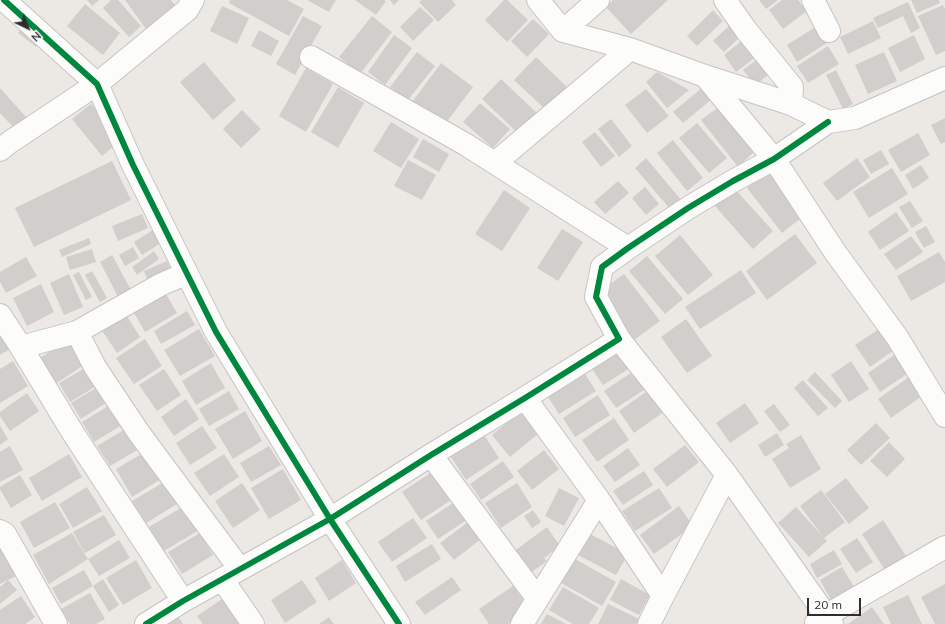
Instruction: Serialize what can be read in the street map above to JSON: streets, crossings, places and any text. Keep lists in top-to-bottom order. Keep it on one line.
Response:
{"scale_bar":"20 m","north":"bottom right"}
